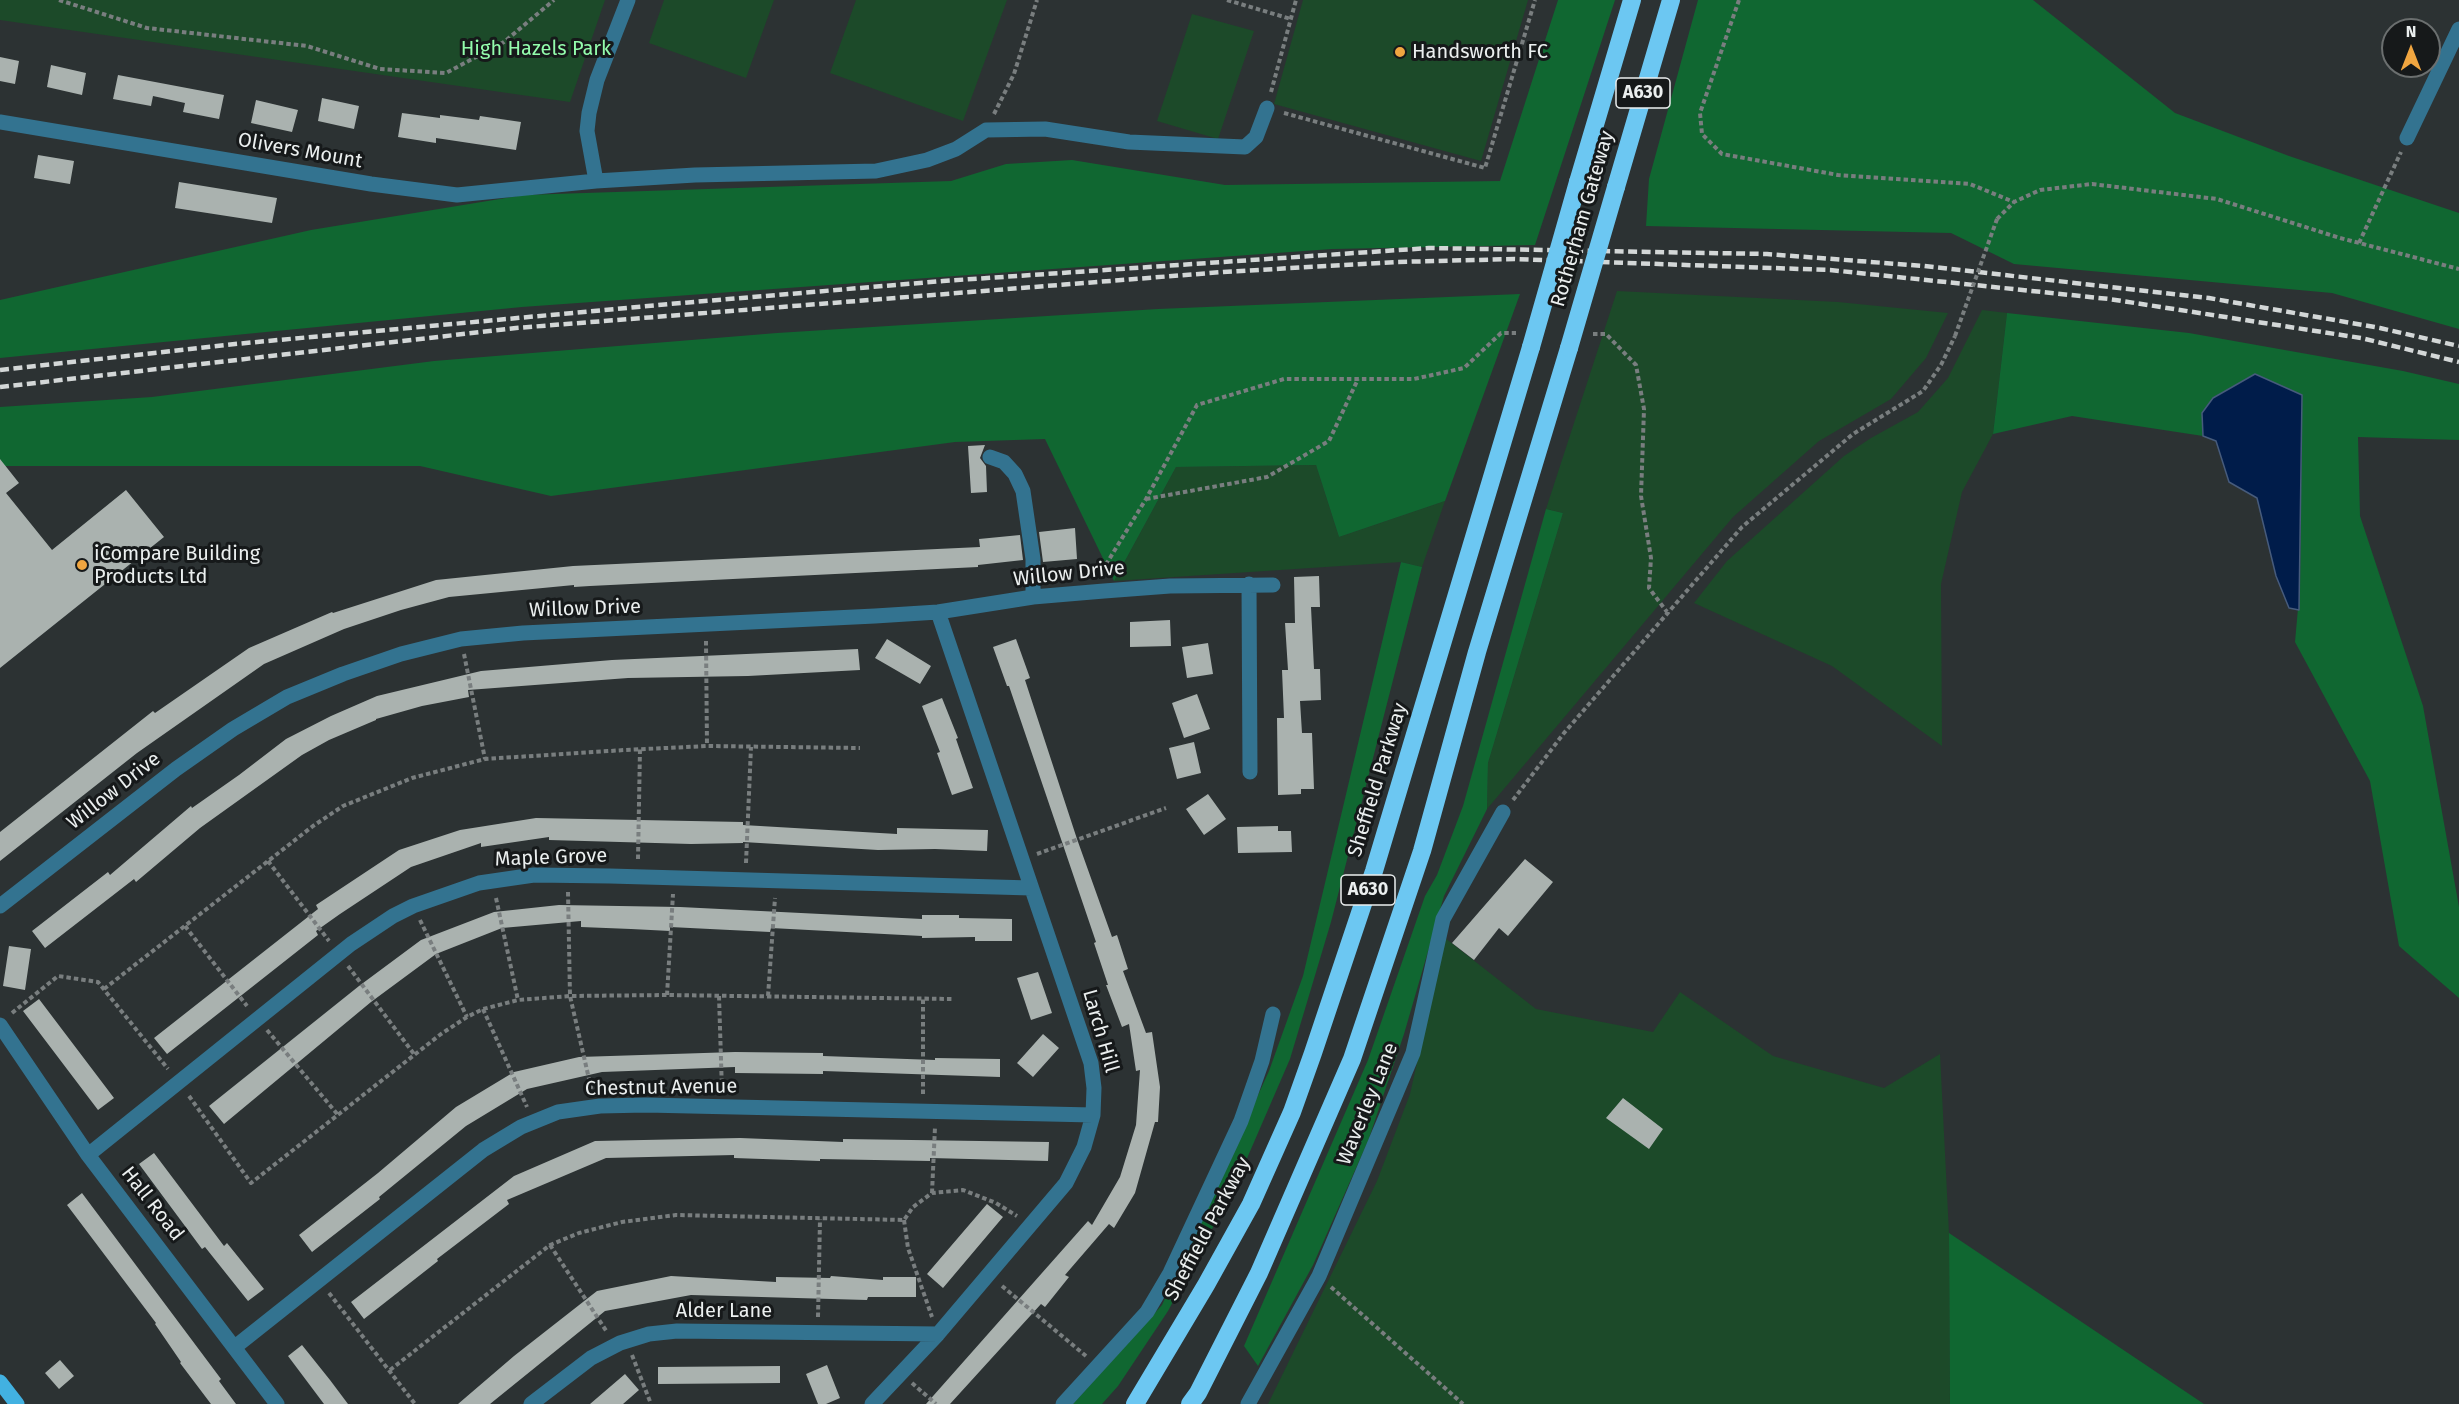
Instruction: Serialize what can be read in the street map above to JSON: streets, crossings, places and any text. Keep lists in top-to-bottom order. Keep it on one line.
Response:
{"streets":{"highway":["A630","Rotherham Gateway","Sheffield Parkway"],"street":["Olivers Mount","Willow Drive","Maple Grove","Larch Hill","Chestnut Avenue","Waverley Lane","Hall Road","Alder Lane"]},"crossings":[["A630","Sheffield Parkway"],["Rotherham Gateway","Sheffield Parkway"],["Willow Drive","Larch Hill"],["Maple Grove","Larch Hill"],["Maple Grove","Hall Road"],["Larch Hill","Chestnut Avenue"],["Larch Hill","Alder Lane"],["Chestnut Avenue","Hall Road"]],"parks":["High Hazels Park"],"places":["Handsworth FC","iCompare Building Products Ltd"],"north":"top"}
